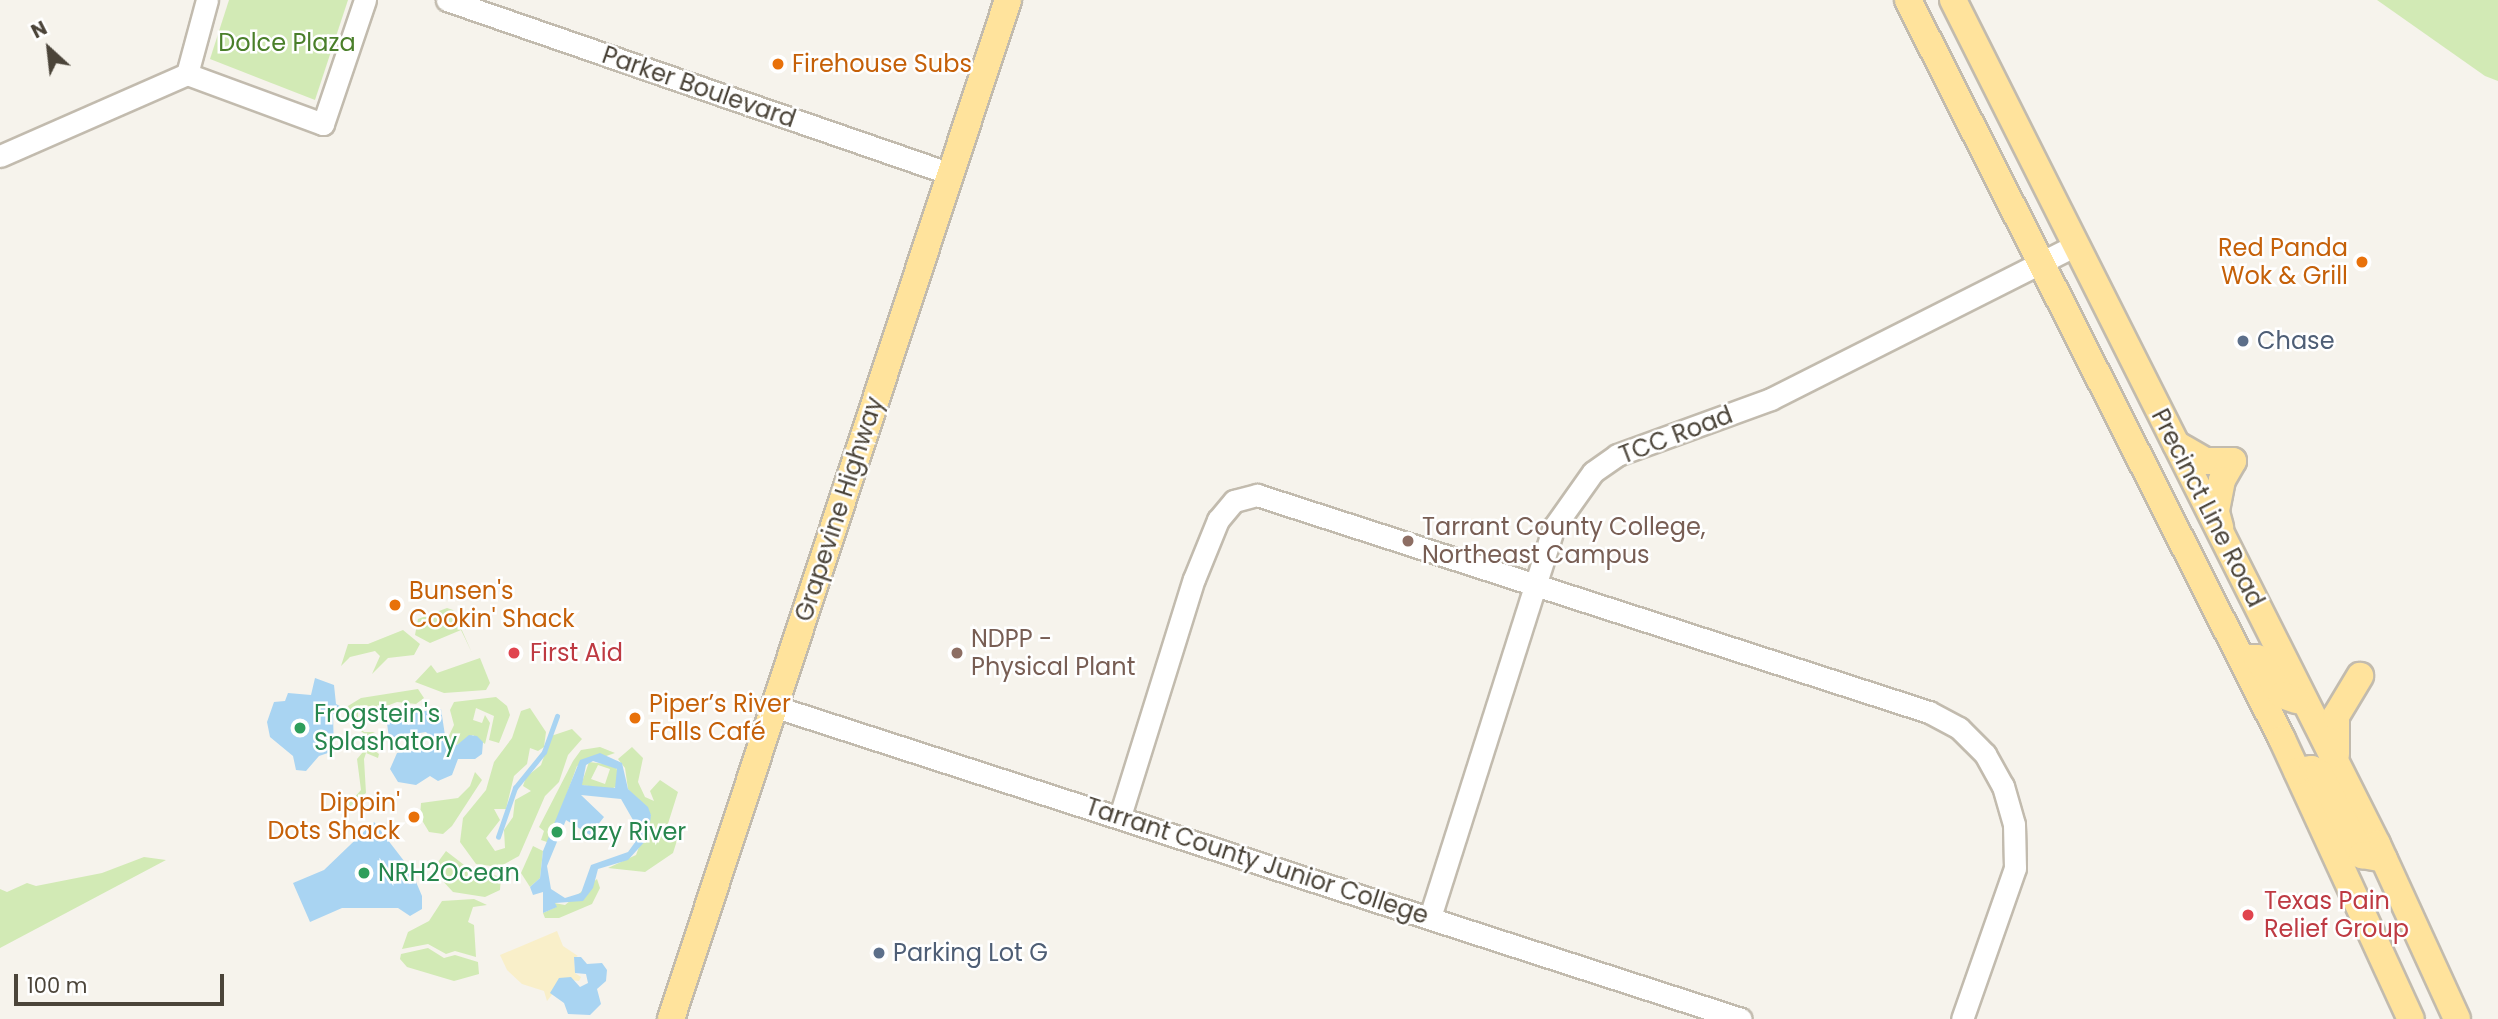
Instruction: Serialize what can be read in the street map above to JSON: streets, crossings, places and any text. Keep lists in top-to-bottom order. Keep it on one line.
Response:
{"streets":{"main road":["Precinct Line Road","Grapevine Highway"],"street":["Parker Boulevard","TCC Road","Tarrant County Junior College"]},"crossings":[["Parker Boulevard","Grapevine Highway"],["TCC Road","Precinct Line Road"],["TCC Road","Tarrant County Junior College"],["Grapevine Highway","Tarrant County Junior College"]],"parks":["Dolce Plaza"],"places":["Firehouse Subs","Red Panda Wok & Grill","Chase","Tarrant County College, Northeast Campus","Bunsen's Cookin' Shack","First Aid","NDPP - Physical Plant","Piper’s River Falls Café","Frogstein's Splashatory","Dippin' Dots Shack","Lazy River","NRH2Ocean","Texas Pain Relief Group","Parking Lot G"],"scale_bar":"100 m","north":"top left"}
